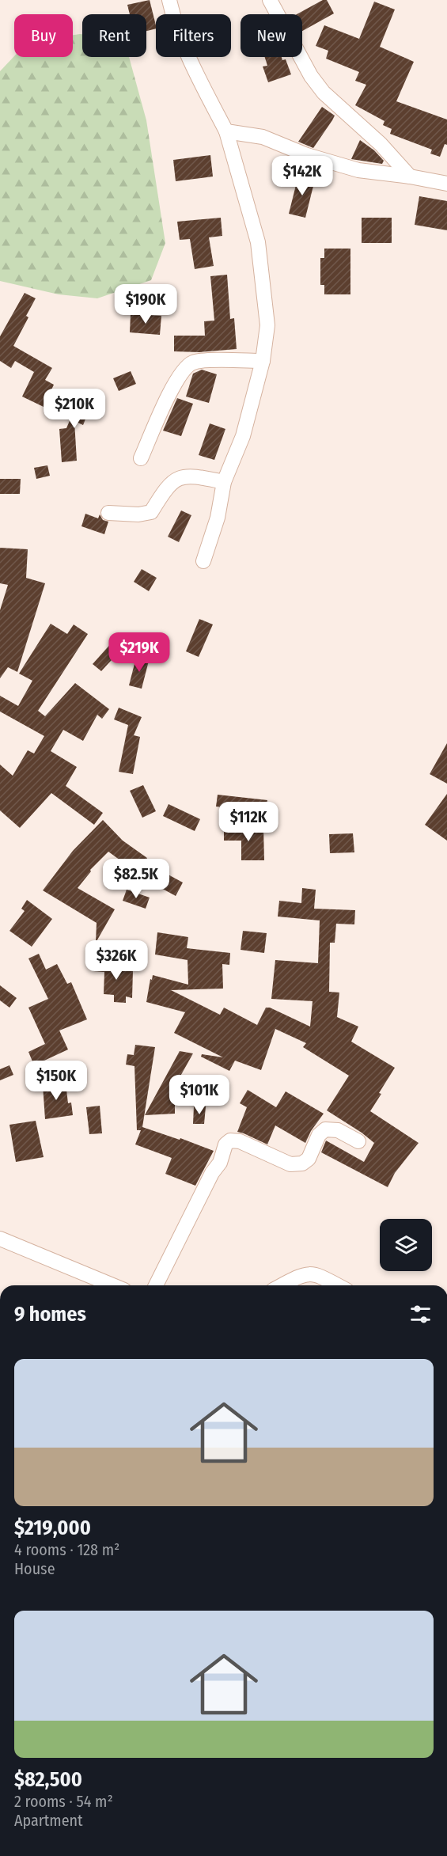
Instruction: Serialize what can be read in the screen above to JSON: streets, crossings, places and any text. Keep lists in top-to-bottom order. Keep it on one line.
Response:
{"page":{"chip":["Buy","Rent","Filters","New"],"price":["$142K","$190K","$210K","$219K","$112K","$82.5K","$326K","$150K","$101K"],"heading":"9 homes","list":[{"name":"$219,000","note":"4 rooms · 128 m² · House"},{"name":"$82,500","note":"2 rooms · 54 m² · Apartment"}]}}
